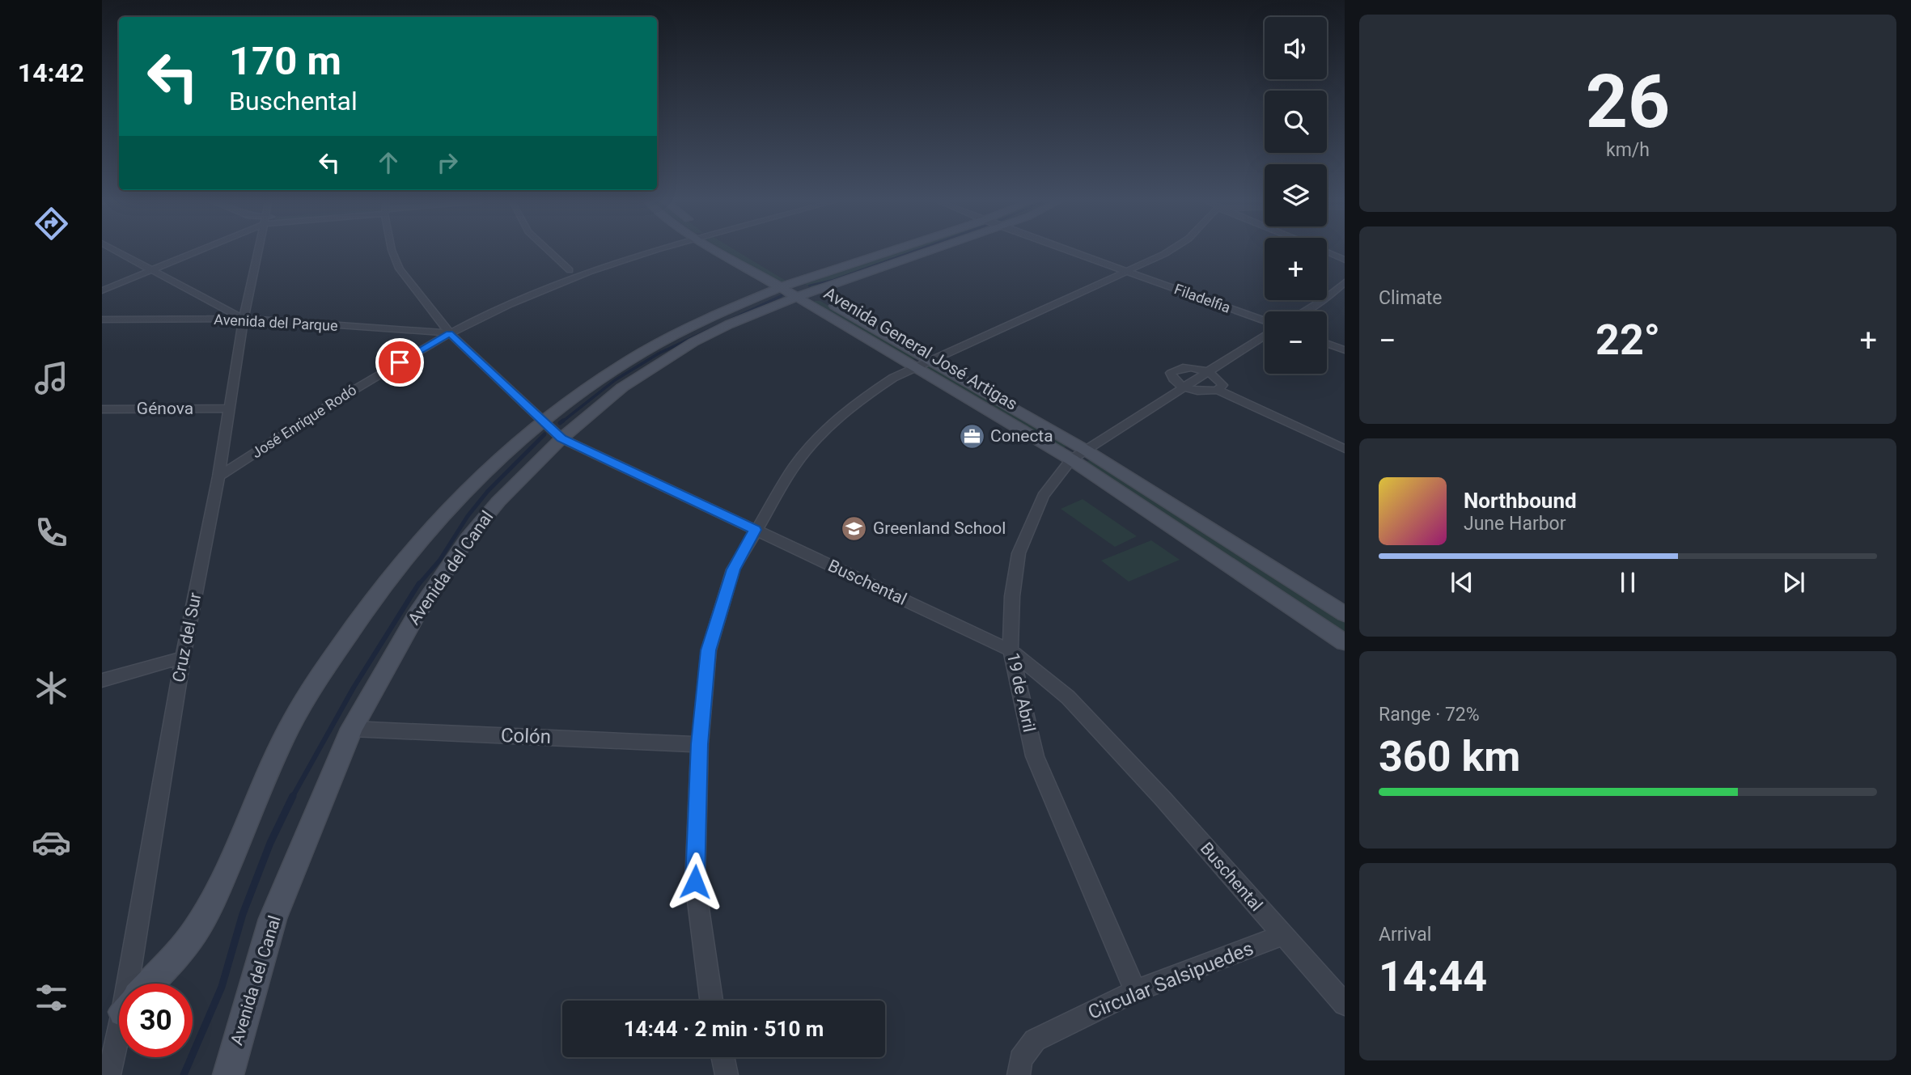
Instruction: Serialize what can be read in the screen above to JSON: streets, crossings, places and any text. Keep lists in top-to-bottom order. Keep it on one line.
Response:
{"streets":{"street":["Filadelfia","Avenida del Parque","Avenida General José Artigas","Génova","José Enrique Rodó","Avenida del Canal","Buschental","Cruz del Sur","19 de Abril","Colón","Circular Salsipuedes"]},"crossings":[["Avenida del Parque","José Enrique Rodó"],["Avenida del Parque","Buschental"],["Avenida del Parque","Cruz del Sur"],["Avenida General José Artigas","Avenida del Canal"],["Avenida General José Artigas","19 de Abril"],["Génova","Cruz del Sur"],["José Enrique Rodó","Buschental"],["José Enrique Rodó","Cruz del Sur"],["Avenida del Canal","Buschental"],["Avenida del Canal","Colón"],["Buschental","19 de Abril"],["Buschental","Circular Salsipuedes"],["19 de Abril","Circular Salsipuedes"]],"places":{"office":["Conecta"],"school or university":["Greenland School"]},"page":{"tabs":"14:42","tile":[["26","km/h"],"Climate",["Range · 72%","360 km"],["Arrival","14:44"]],"map_buttons":["+","−"],"turn":["170 m","Buschental"],"heat":["−","22°","+"],"song":["Northbound","June Harbor"],"limit":"30","trip":"14:44 · 2 min · 510 m"}}
